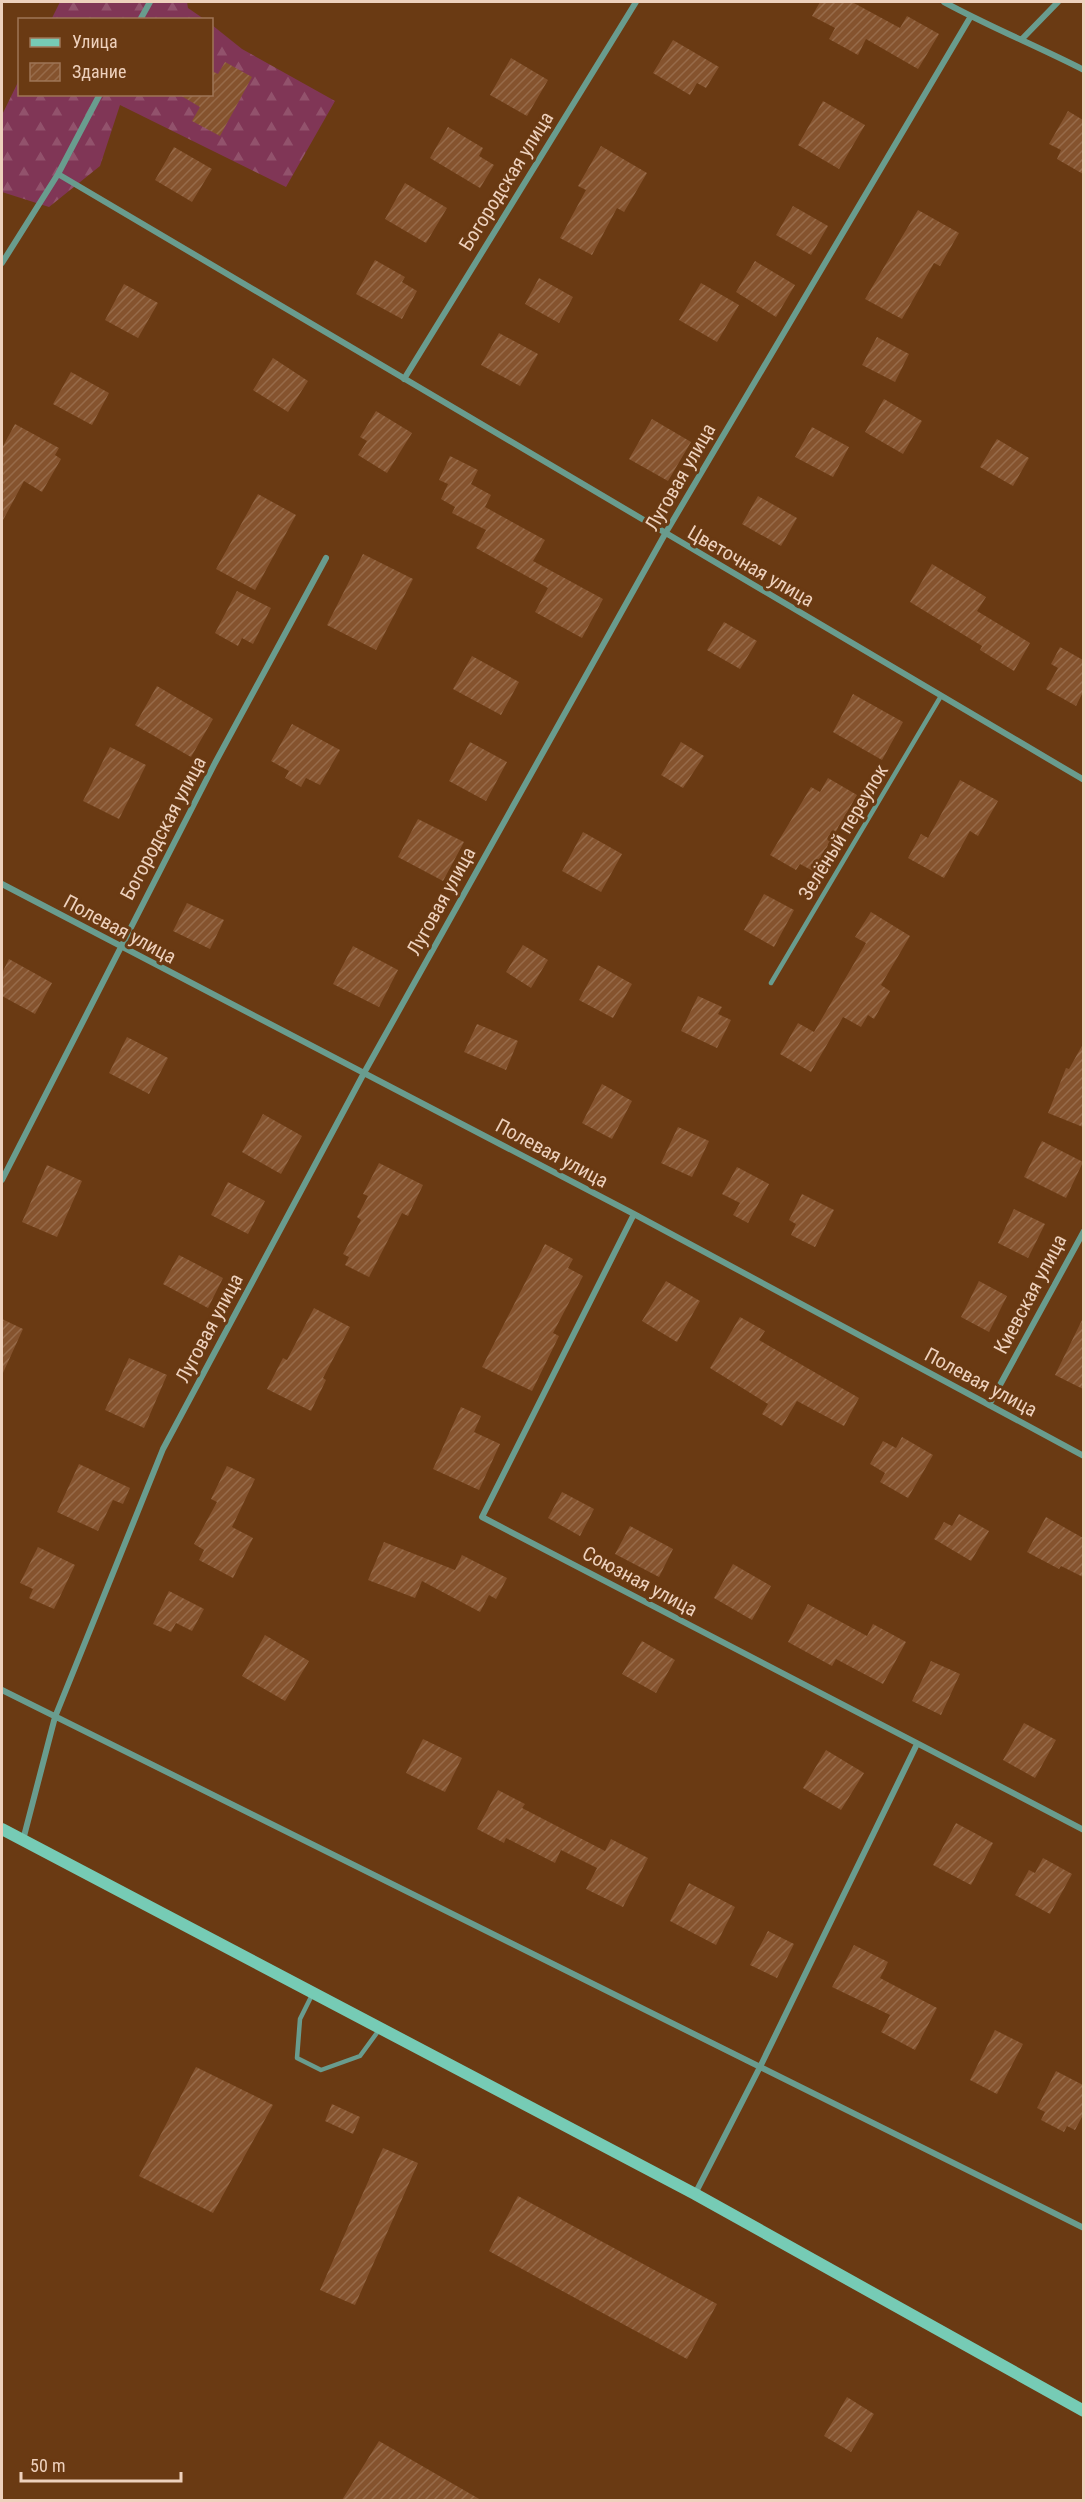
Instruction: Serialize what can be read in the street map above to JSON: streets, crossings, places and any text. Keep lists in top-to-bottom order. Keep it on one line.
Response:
{"streets":{"street":["Богородская улица","Луговая улица","Цветочная улица","Полевая улица","Киевская улица","Союзная улица"],"lane":["Зелёный переулок"]},"crossings":[["Богородская улица","Цветочная улица"],["Богородская улица","Полевая улица"],["Луговая улица","Цветочная улица"],["Луговая улица","Полевая улица"],["Цветочная улица","Зелёный переулок"],["Полевая улица","Киевская улица"],["Полевая улица","Союзная улица"]],"legend":["Улица","Здание"],"scale_bar":"50 m"}
